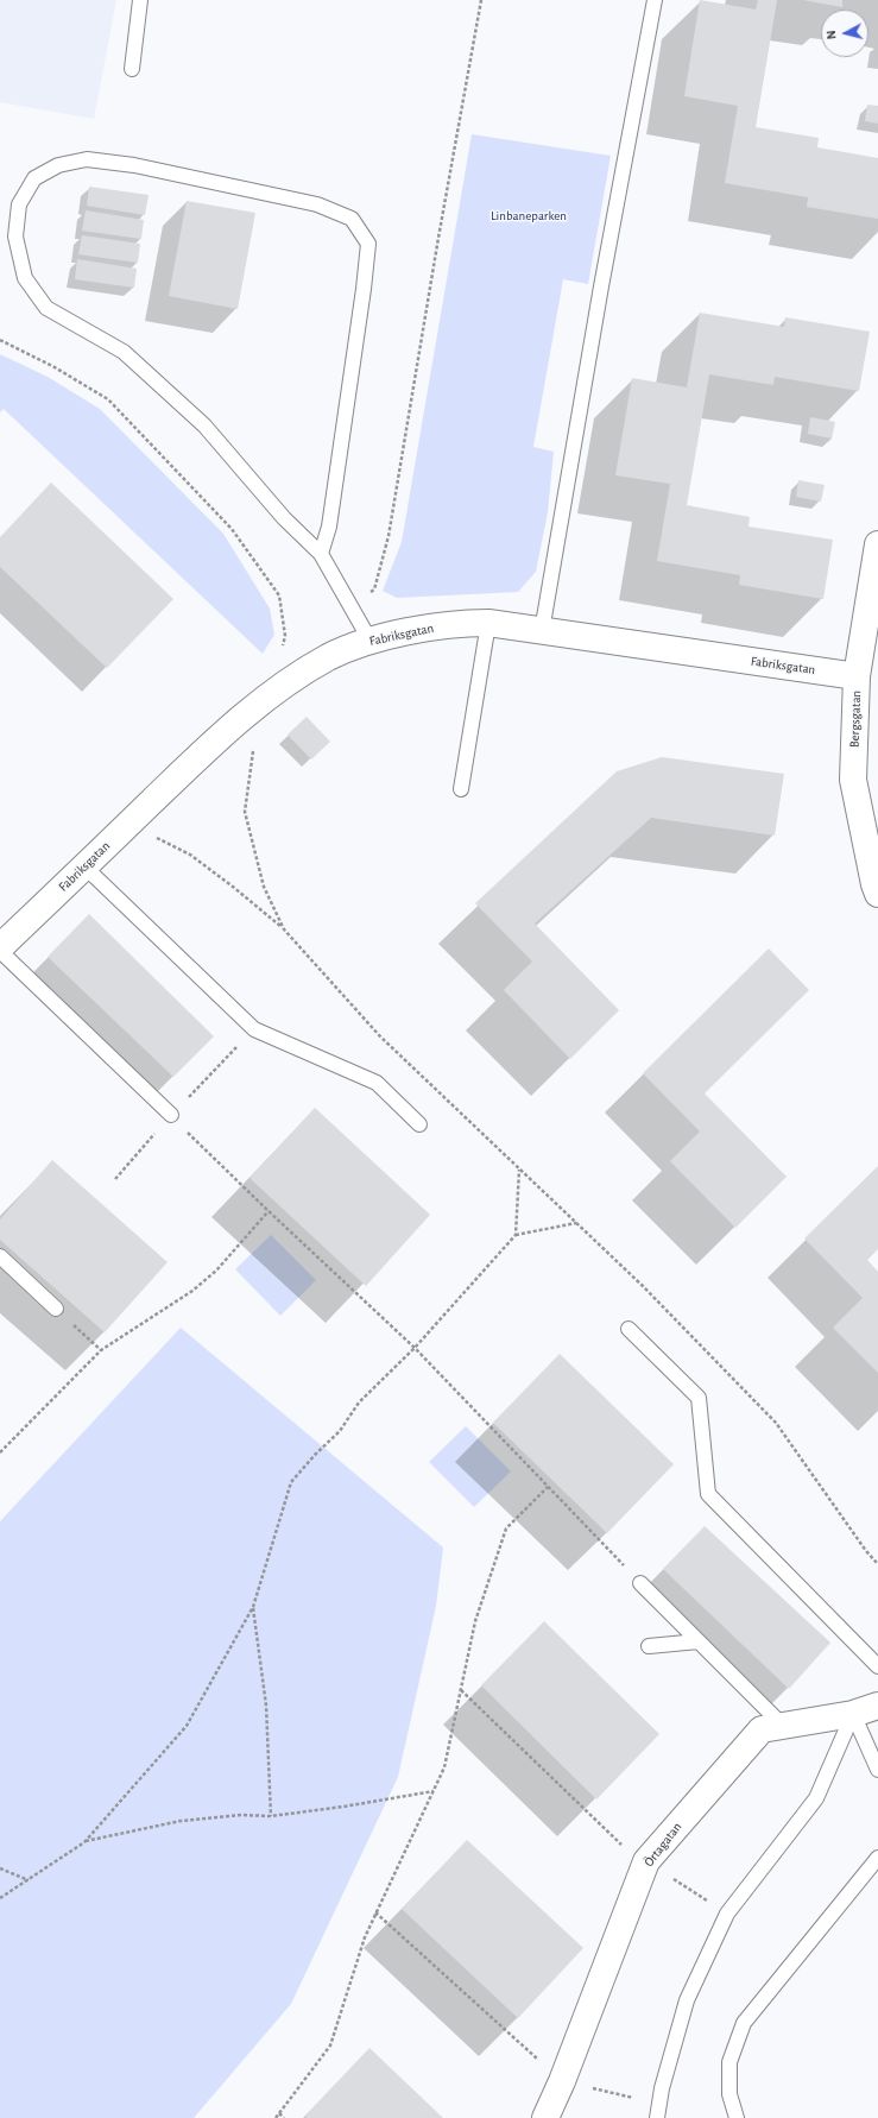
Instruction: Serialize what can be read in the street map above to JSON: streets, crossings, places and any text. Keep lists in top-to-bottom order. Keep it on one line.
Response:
{"streets":{"street":["Fabriksgatan","Bergsgatan","Örtagatan"]},"crossings":[["Fabriksgatan","Bergsgatan"]],"parks":["Linbaneparken"],"north":"left"}
